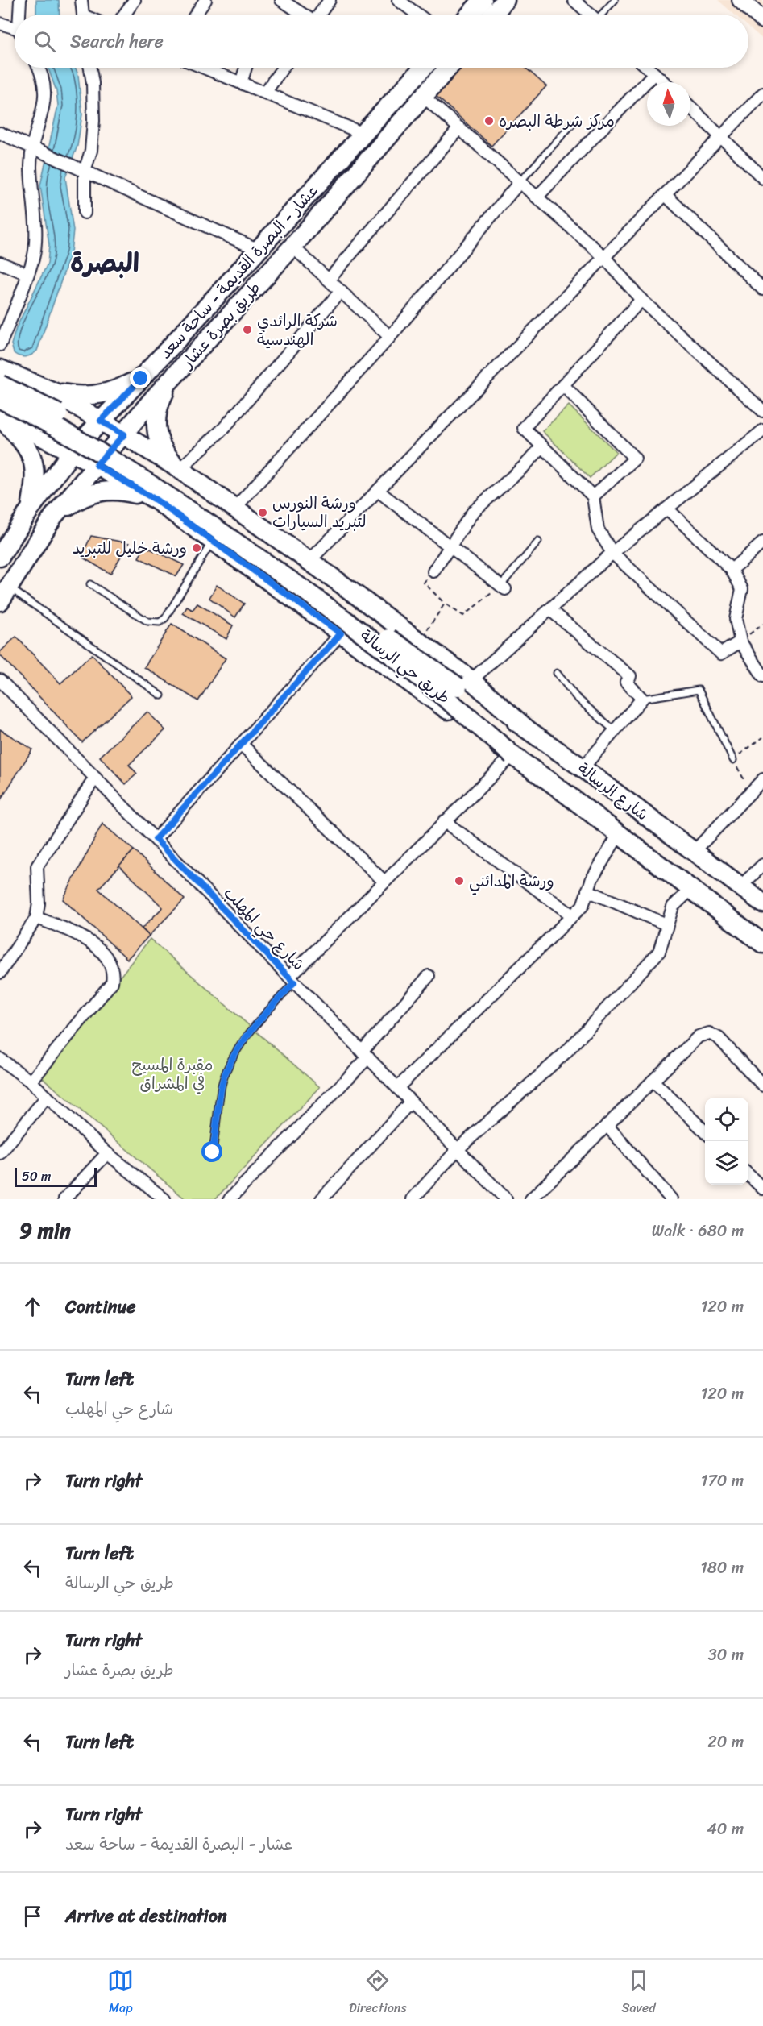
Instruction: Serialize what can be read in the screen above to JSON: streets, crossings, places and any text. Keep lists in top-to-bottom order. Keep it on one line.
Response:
{"streets":{"main road":["عشار - البصرة القديمة - ساحة سعد","طريق بصرة عشار","طريق حي الرسالة","شارع الرسالة"],"street":["شارع حي المهلب"]},"crossings":[["عشار - البصرة القديمة - ساحة سعد","طريق حي الرسالة"],["طريق بصرة عشار","طريق حي الرسالة"],["طريق حي الرسالة","شارع الرسالة"]],"districts":["البصرة"],"parks":["مقبرة المسيح في المشراق"],"places":["مركز شرطة البصره","شركة الرائدي الهندسية","ورشة النورس لتبريد السيارات","ورشة خليل للتبريد","ورشة المدائني"],"scale_bar":"50 m","north":"top","page":{"search":"Search here","scale":"50 m","heading":["9 min","Walk · 680 m"],"list":[["Continue","120 m"],["Turn left","شارع حي المهلب","120 m"],["Turn right","170 m"],["Turn left","طريق حي الرسالة","180 m"],["Turn right","طريق بصرة عشار","30 m"],["Turn left","20 m"],["Turn right","عشار - البصرة القديمة - ساحة سعد","40 m"],"Arrive at destination"],"nav":["Map","Directions","Saved"]}}
